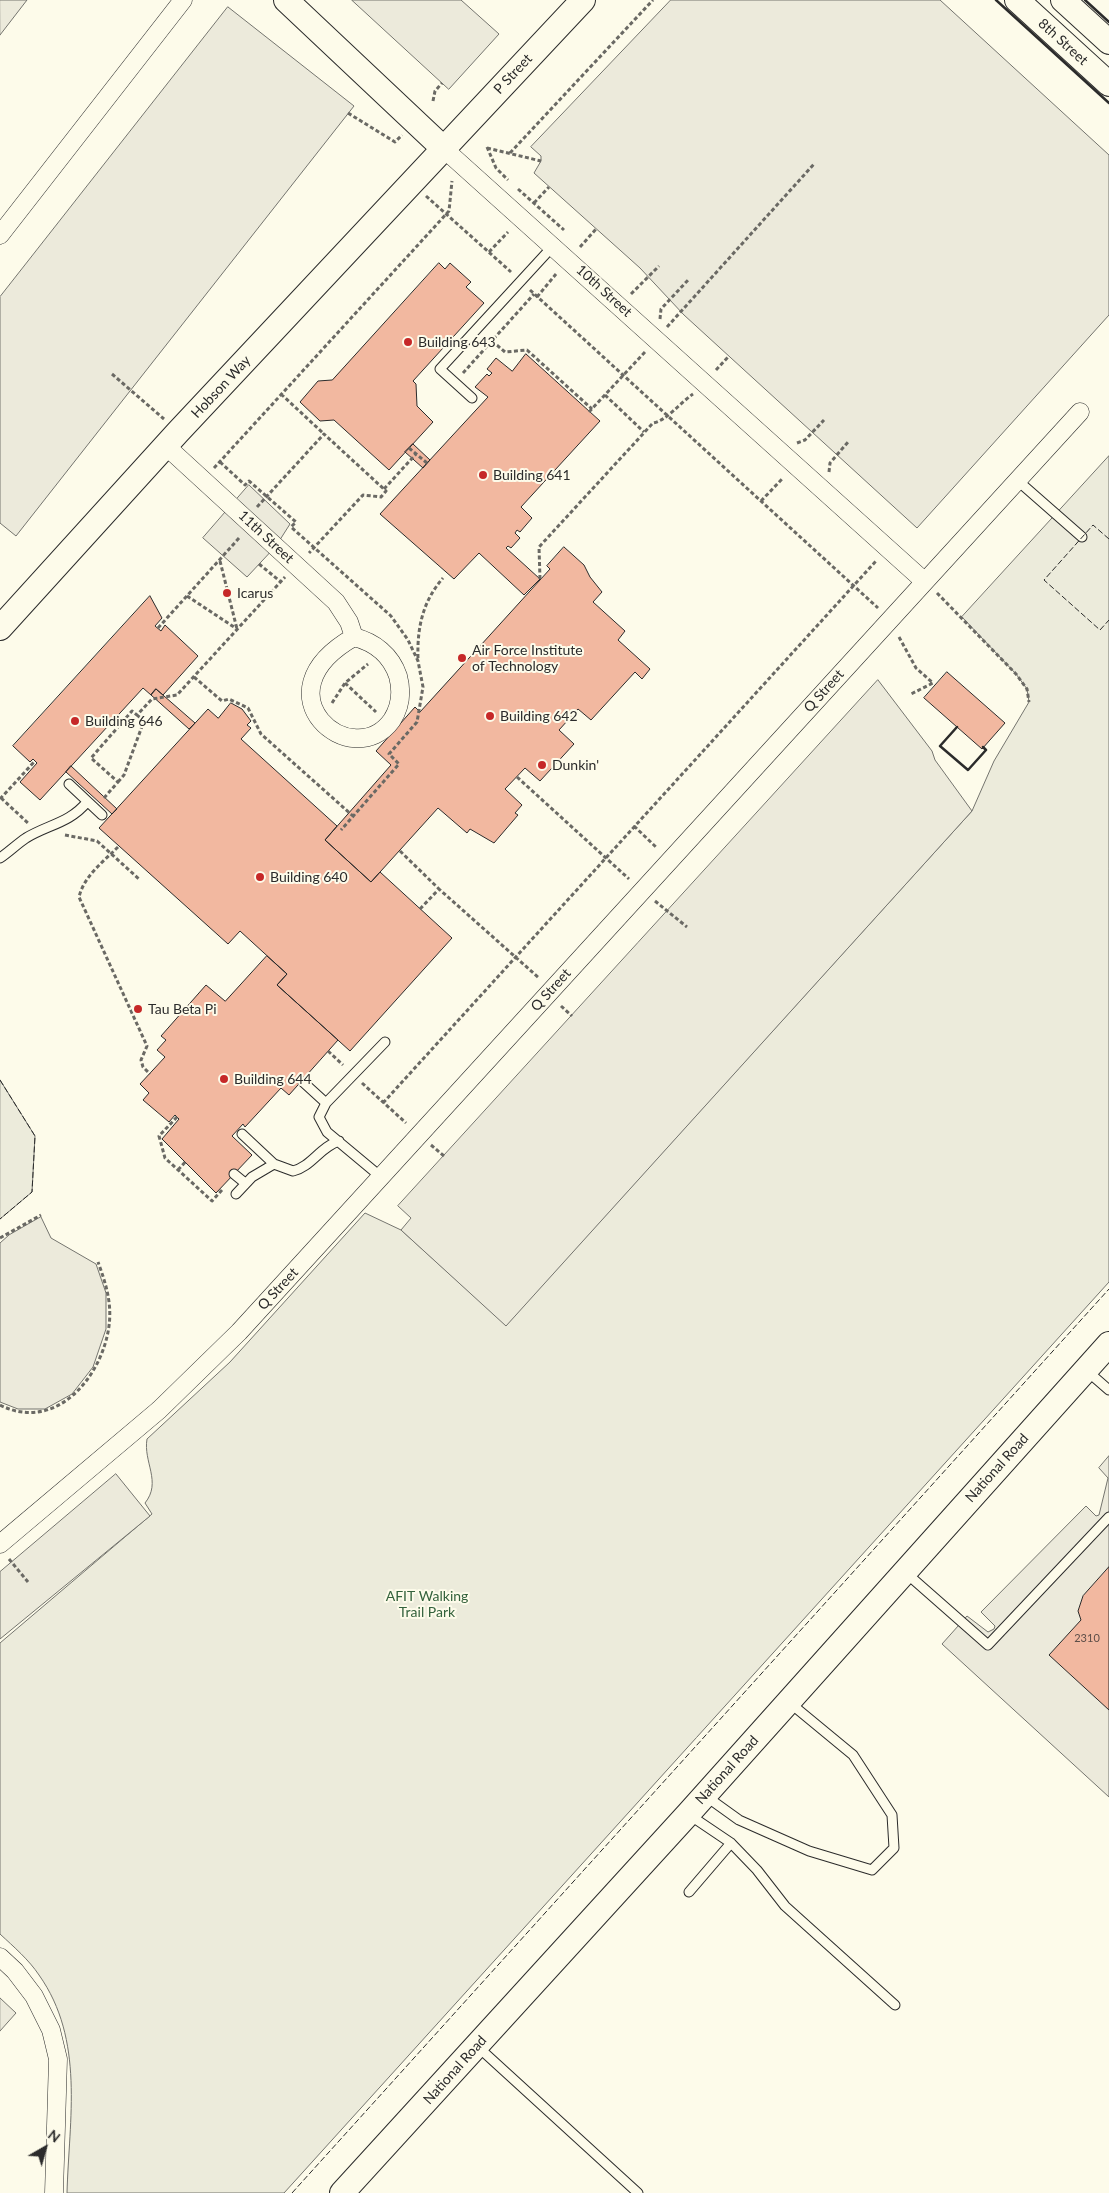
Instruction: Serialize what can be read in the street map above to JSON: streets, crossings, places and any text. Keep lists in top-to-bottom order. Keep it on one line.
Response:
{"streets":{"street":["8th Street","P Street","10th Street","Hobson Way","11th Street","Q Street","National Road"]},"crossings":[["P Street","10th Street"],["P Street","Hobson Way"],["10th Street","Hobson Way"],["10th Street","Q Street"],["Hobson Way","11th Street"]],"parks":["AFIT Walking Trail Park"],"places":["Building 643","Building 641","Icarus","Air Force Institute of Technology","Building 642","Building 646","Dunkin'","Building 640","Tau Beta Pi","Building 644"],"house_numbers":["2310"],"north":"top right"}
